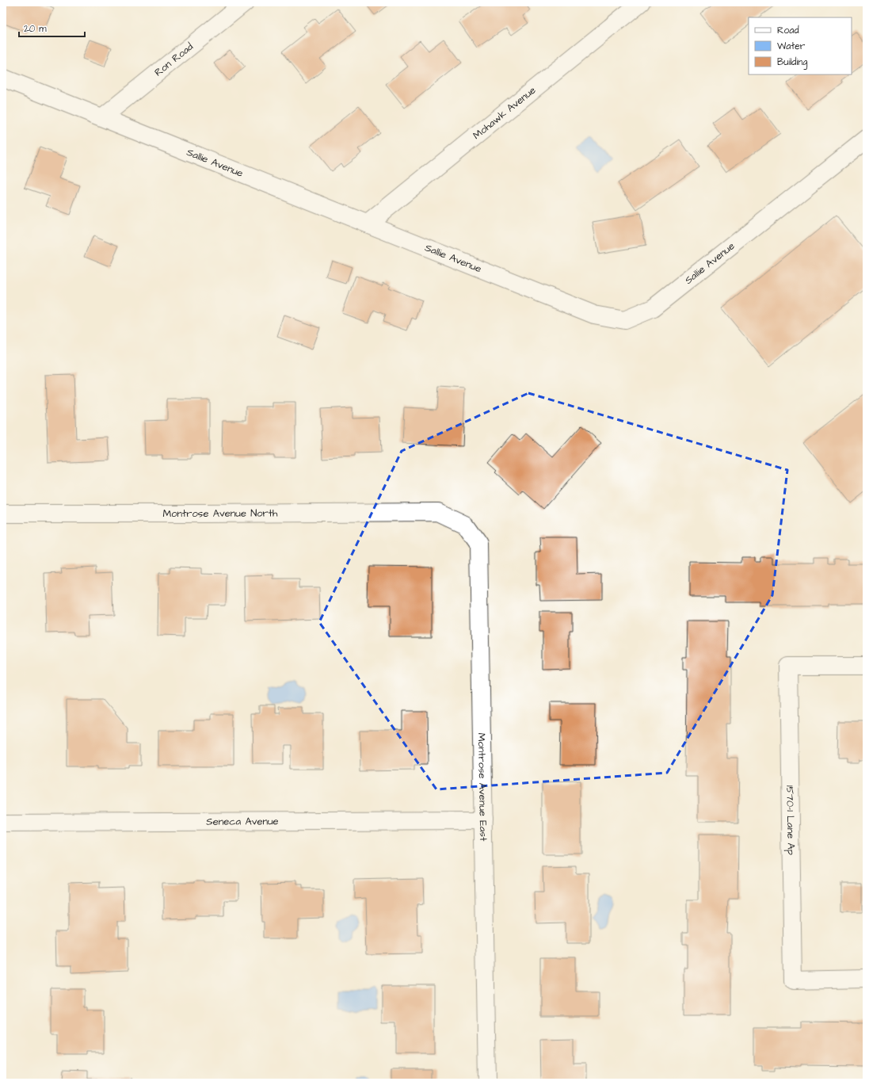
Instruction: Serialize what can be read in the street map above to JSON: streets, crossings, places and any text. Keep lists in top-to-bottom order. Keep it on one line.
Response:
{"streets":{"street":["Ron Road","Mohawk Avenue","Sallie Avenue","Montrose Avenue North","Montrose Avenue East","1570-1 Lane Ap","Seneca Avenue"]},"crossings":[["Ron Road","Sallie Avenue"],["Mohawk Avenue","Sallie Avenue"],["Montrose Avenue North","Montrose Avenue East"],["Montrose Avenue East","Seneca Avenue"]],"legend":["Road","Water","Building"],"scale_bar":"20 m"}
